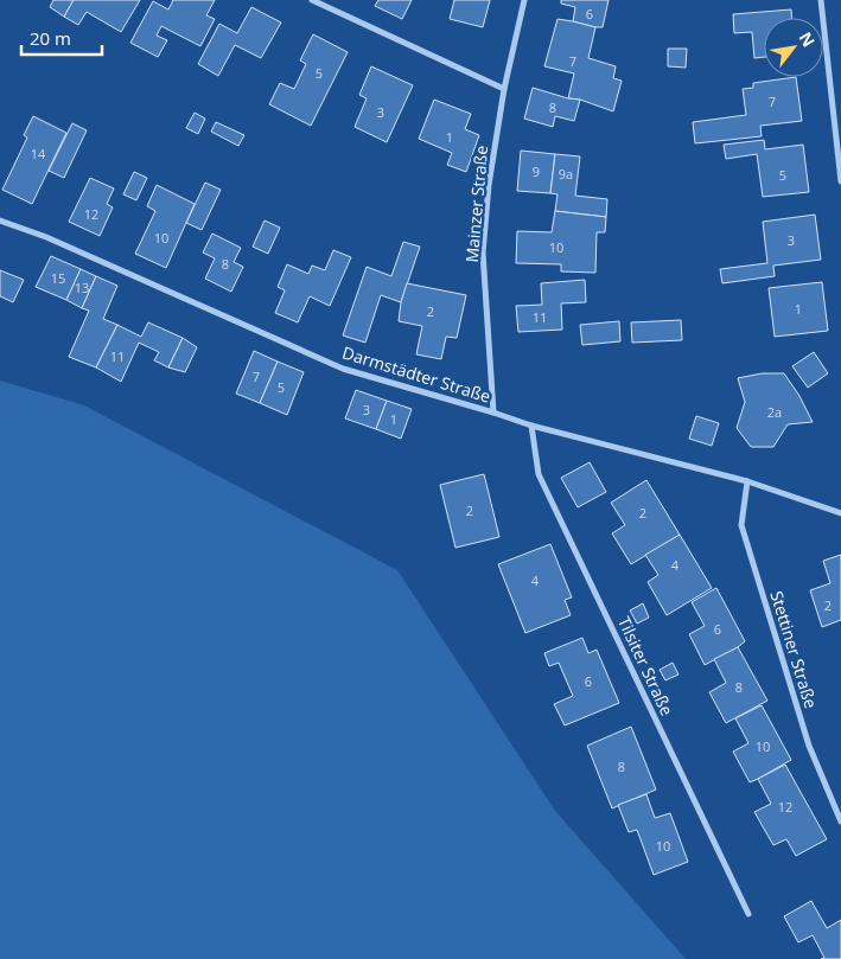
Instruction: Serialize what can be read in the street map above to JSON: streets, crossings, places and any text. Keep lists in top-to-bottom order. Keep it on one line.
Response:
{"streets":{"street":["Mainzer Straße","Darmstädter Straße","Stettiner Straße","Tilsiter Straße"]},"crossings":[["Mainzer Straße","Darmstädter Straße"],["Darmstädter Straße","Stettiner Straße"],["Darmstädter Straße","Tilsiter Straße"]],"house_numbers":["6","7","5","7","8","3","1","14","9","9a","5","12","10","3","10","8","15","13","1","2","11","11","7","5","3","2a","1","2","2","4","4","2","6","6","8","10","8","12","10"],"scale_bar":"20 m","north":"top right"}
